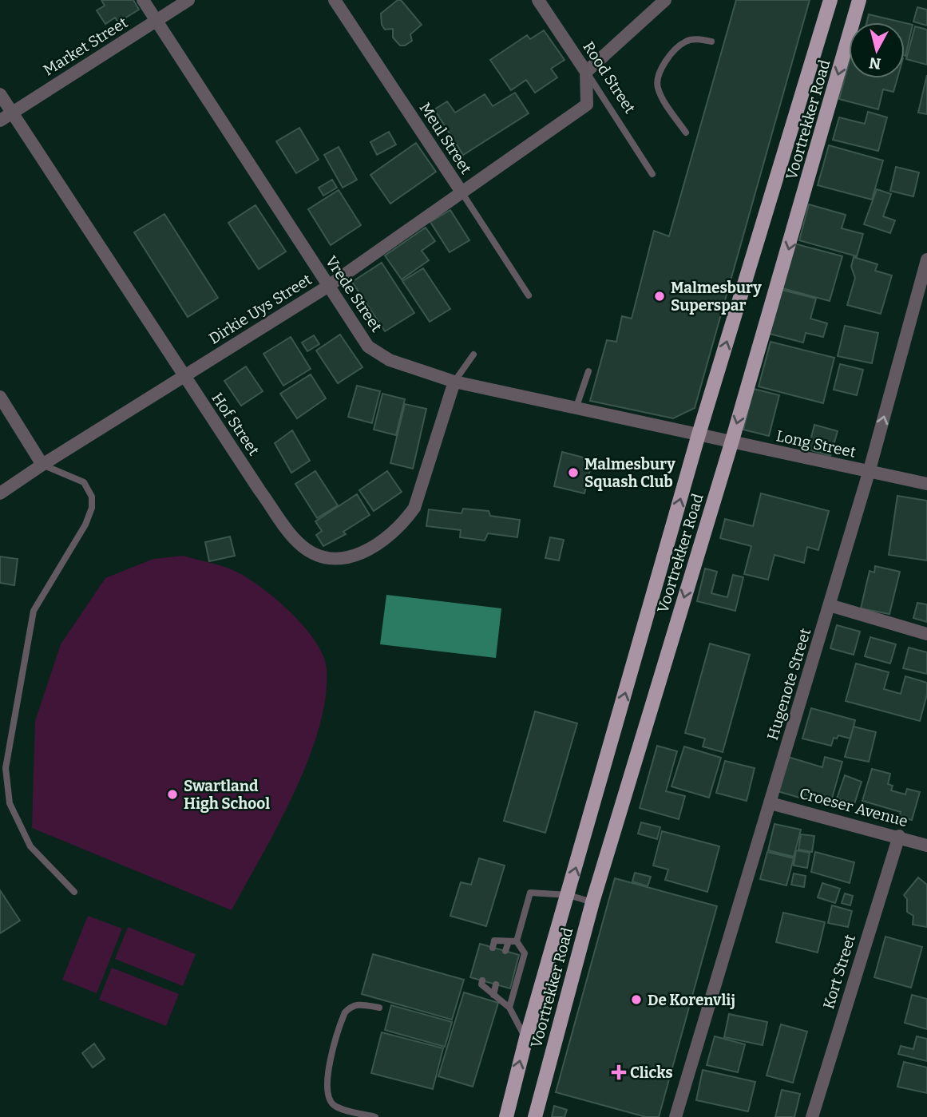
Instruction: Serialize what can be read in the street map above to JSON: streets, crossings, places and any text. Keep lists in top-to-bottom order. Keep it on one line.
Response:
{"streets":{"main road":["Voortrekker Road"],"street":["Market Street","Rood Street","Meul Street","Vrede Street","Dirkie Uys Street","Hof Street","Long Street","Hugenote Street","Croeser Avenue","Kort Street"]},"crossings":[["Market Street","Vrede Street"],["Market Street","Hof Street"],["Rood Street","Dirkie Uys Street"],["Voortrekker Road","Vrede Street"],["Voortrekker Road","Long Street"],["Meul Street","Dirkie Uys Street"],["Vrede Street","Dirkie Uys Street"],["Vrede Street","Hof Street"],["Vrede Street","Long Street"],["Dirkie Uys Street","Hof Street"],["Long Street","Hugenote Street"],["Hugenote Street","Croeser Avenue"],["Croeser Avenue","Kort Street"]],"places":{"other":["Malmesbury Superspar","Malmesbury Squash Club","Swartland High School","De Korenvlij"],"health":["Clicks"]},"north":"bottom"}
